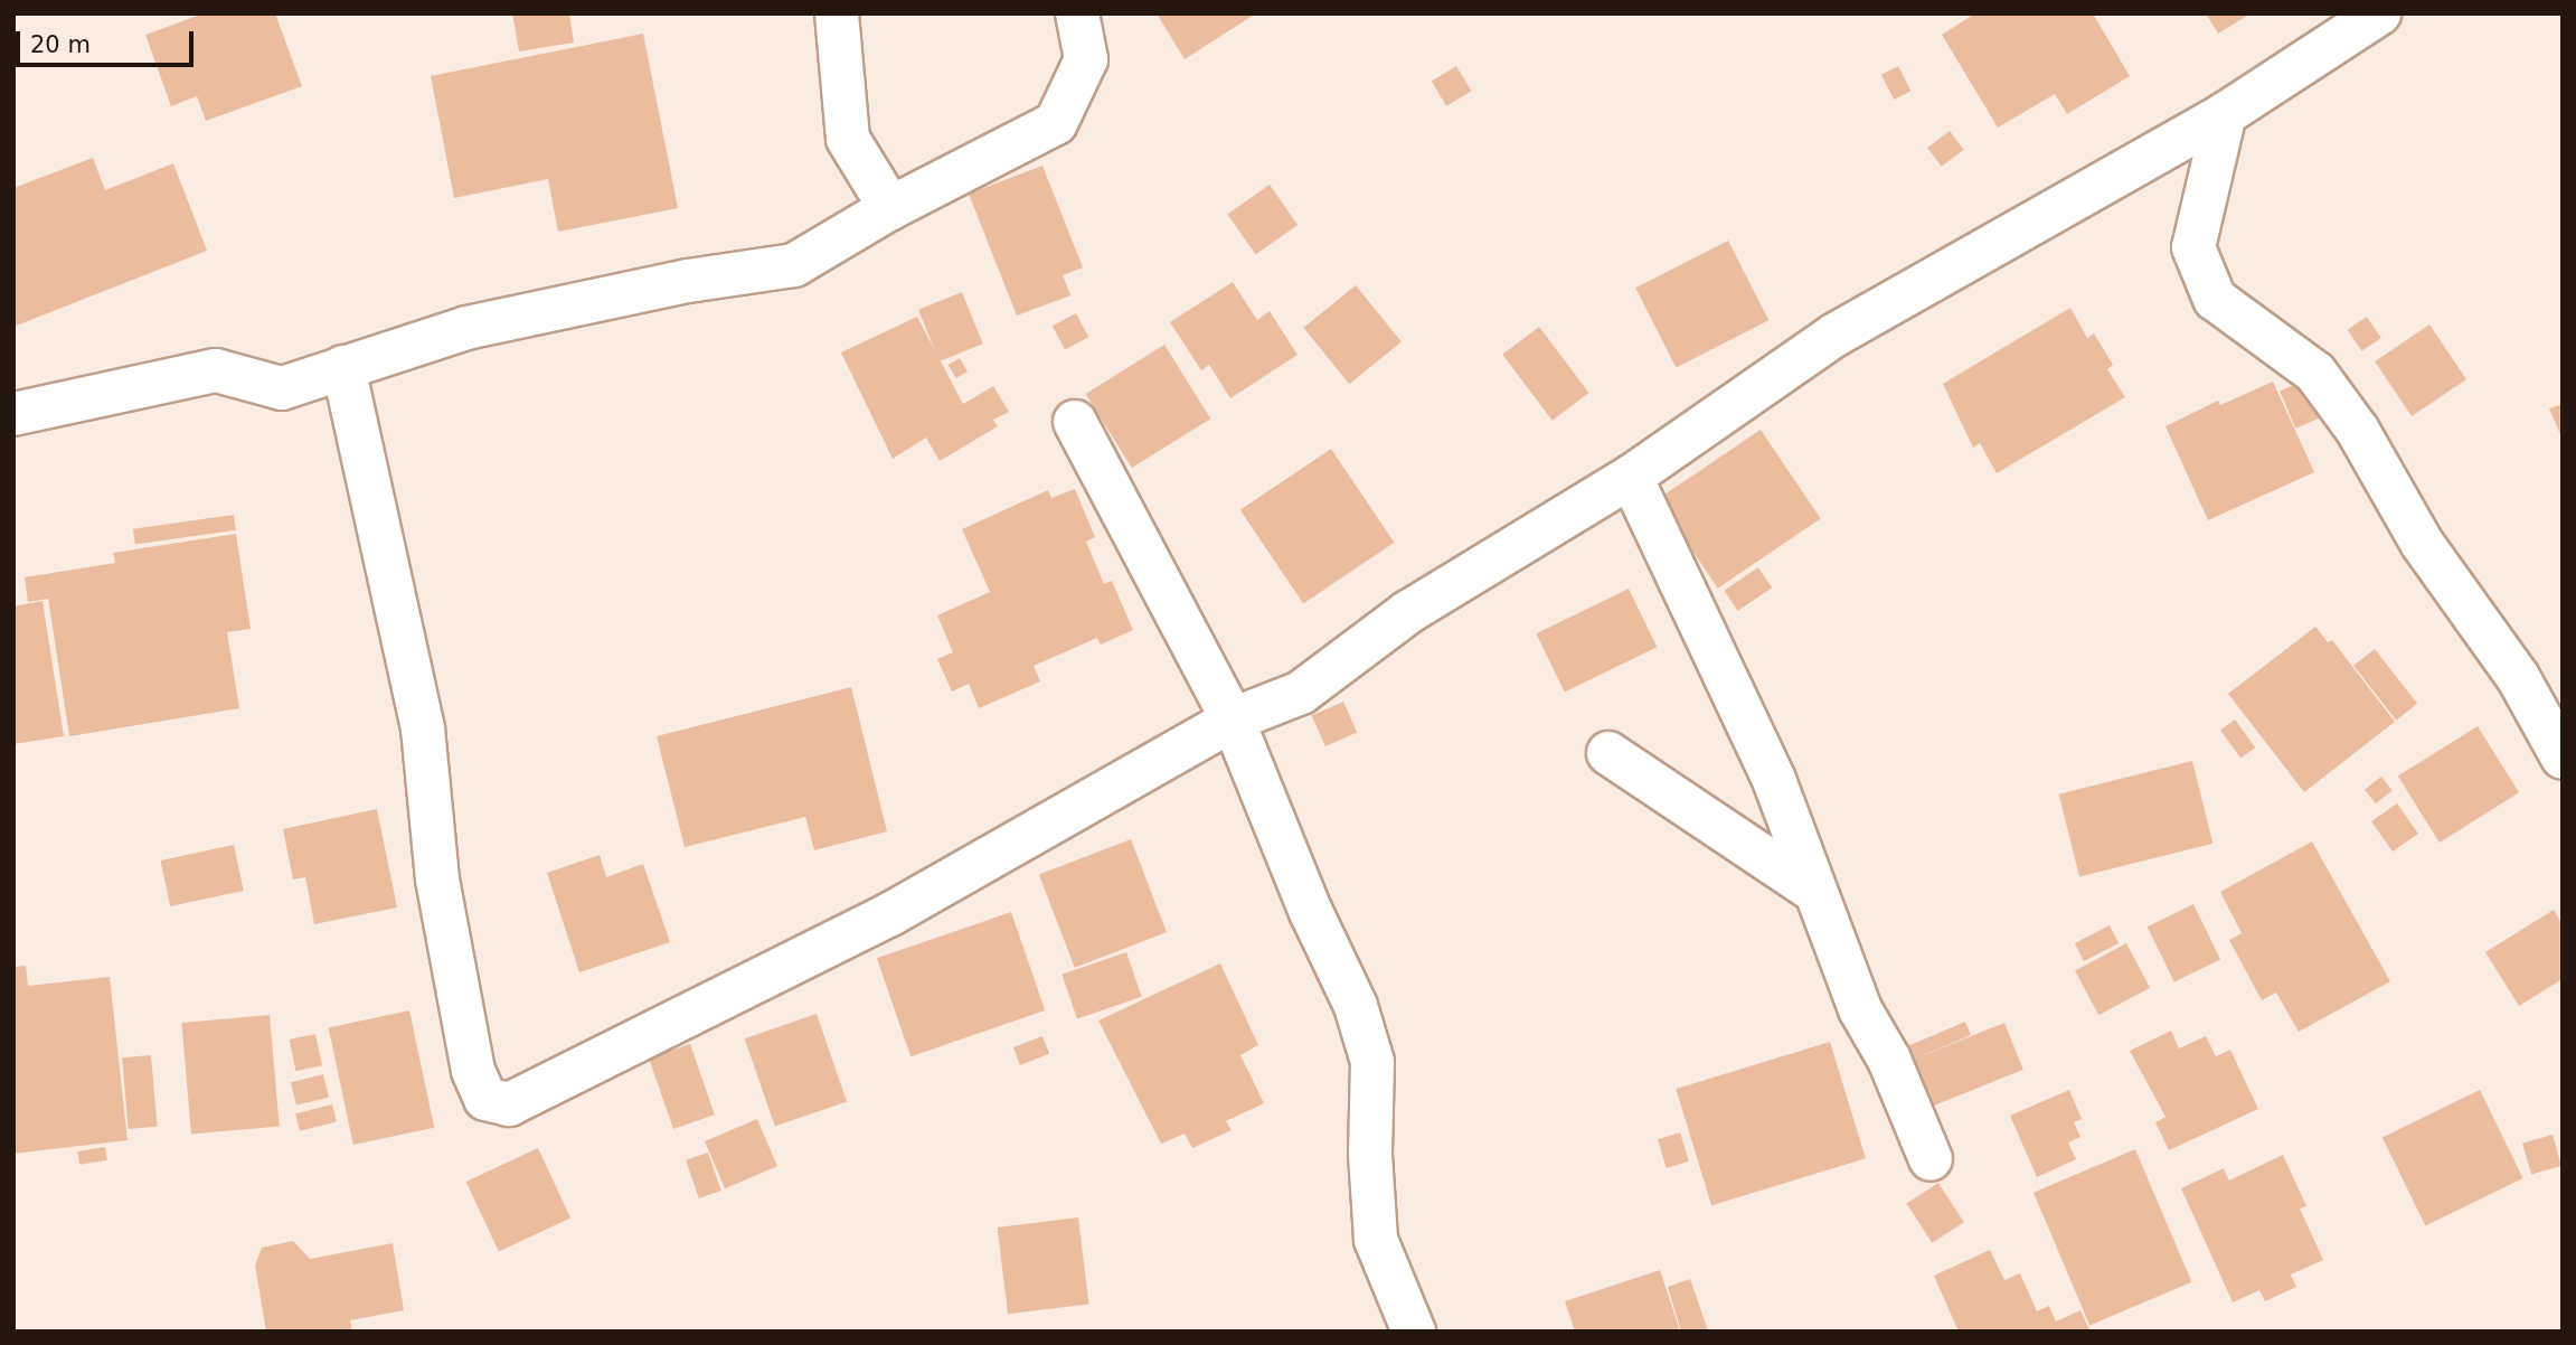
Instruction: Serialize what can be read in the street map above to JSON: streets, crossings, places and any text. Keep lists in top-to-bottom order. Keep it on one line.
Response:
{"scale_bar":"20 m"}
